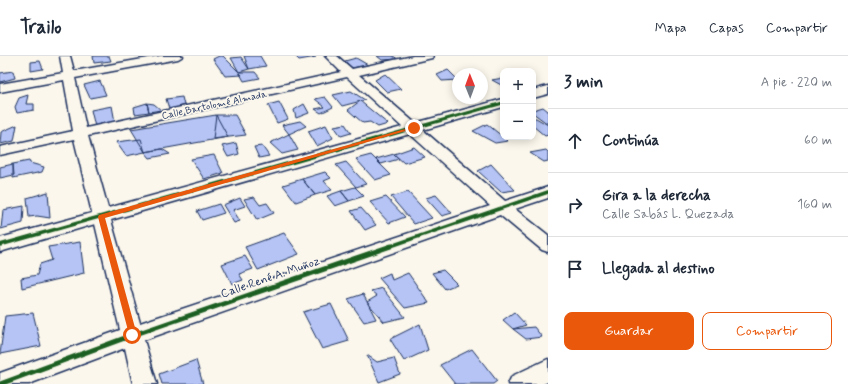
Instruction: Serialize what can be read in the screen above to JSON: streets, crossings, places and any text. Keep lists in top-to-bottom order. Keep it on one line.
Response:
{"streets":{"street":["Calle Bartolomé Almada","Calle René A. Muñoz"]},"north":"top","page":{"header":"Trailo","nav":["Mapa","Capas","Compartir"],"heading":["3 min","A pie · 220 m"],"map_buttons":["+","−"],"list":[["Continúa","60 m"],["Gira a la derecha","Calle Sabás L. Quezada","160 m"],"Llegada al destino"],"buttons":["Guardar","Compartir"]}}
